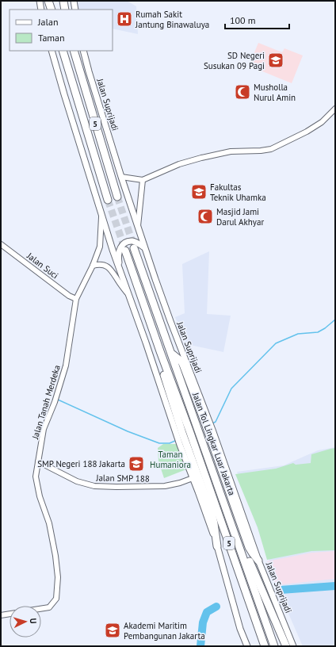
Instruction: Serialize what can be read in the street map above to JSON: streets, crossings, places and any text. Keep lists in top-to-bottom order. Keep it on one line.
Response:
{"streets":{"highway":["5","Jalan Tol Lingkar Luar Jakarta"],"main road":["Jalan Suprijadi"],"street":["Jalan Suci","Jalan Tanah Merdeka","Jalan SMP 188"]},"crossings":[["Jalan Suci","Jalan Tanah Merdeka"],["Jalan Tanah Merdeka","Jalan SMP 188"]],"parks":["Taman Humaniora"],"places":{"hospital":["Rumah Sakit Jantung Binawaluya"],"school or university":["SD Negeri Susukan 09 Pagi","Fakultas Teknik Uhamka","SMP Negeri 188 Jakarta","Akademi Maritim Pembangunan Jakarta"],"mosque":["Musholla Nurul Amin","Masjid Jami Darul Akhyar"]},"legend":["Jalan","Taman"],"scale_bar":"100 m","north":"right"}
